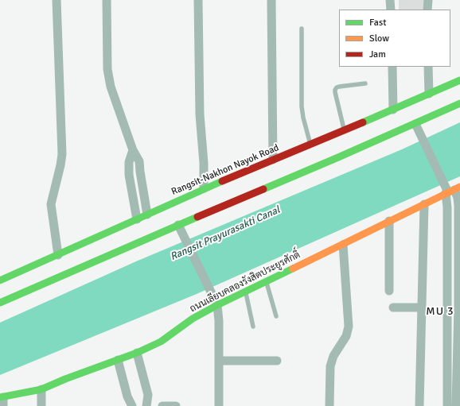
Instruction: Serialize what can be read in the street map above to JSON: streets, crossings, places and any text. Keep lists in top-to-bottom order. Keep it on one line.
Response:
{"streets":{"main road":["Rangsit-Nakhon Nayok Road","ถนนเลียบคลองรังสิตประยูรศักดิ์"]},"districts":["MU 3"],"water":["Rangsit Prayurasakti Canal"],"legend":["Fast","Slow","Jam"]}
